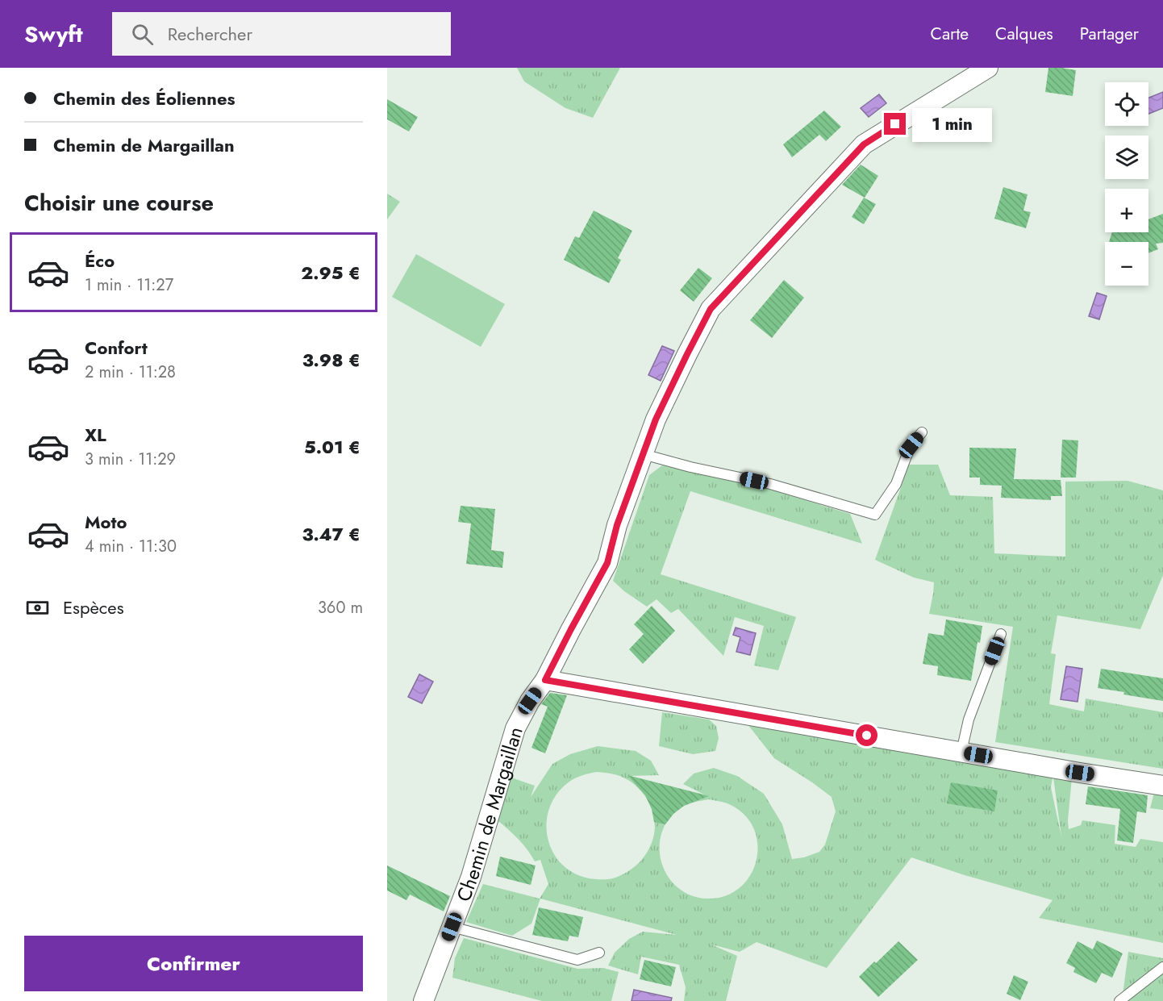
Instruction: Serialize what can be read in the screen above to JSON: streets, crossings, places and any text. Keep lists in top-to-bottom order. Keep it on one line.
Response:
{"streets":{"street":["Chemin de Margaillan"]},"page":{"header":"Swyft","search":"Rechercher","nav":["Carte","Calques","Partager"],"banner":["Chemin des Éoliennes","Chemin de Margaillan"],"map_buttons":["+","−"],"bubble":"1 min","heading":"Choisir une course","list":[{"name":"Éco","note":"1 min · 11:27","value":"2.95 €"},{"name":"Confort","note":"2 min · 11:28","value":"3.98 €"},{"name":"XL","note":"3 min · 11:29","value":"5.01 €"},{"name":"Moto","note":"4 min · 11:30","value":"3.47 €"}],"pay":["Espèces","360 m"],"buttons":"Confirmer"}}
